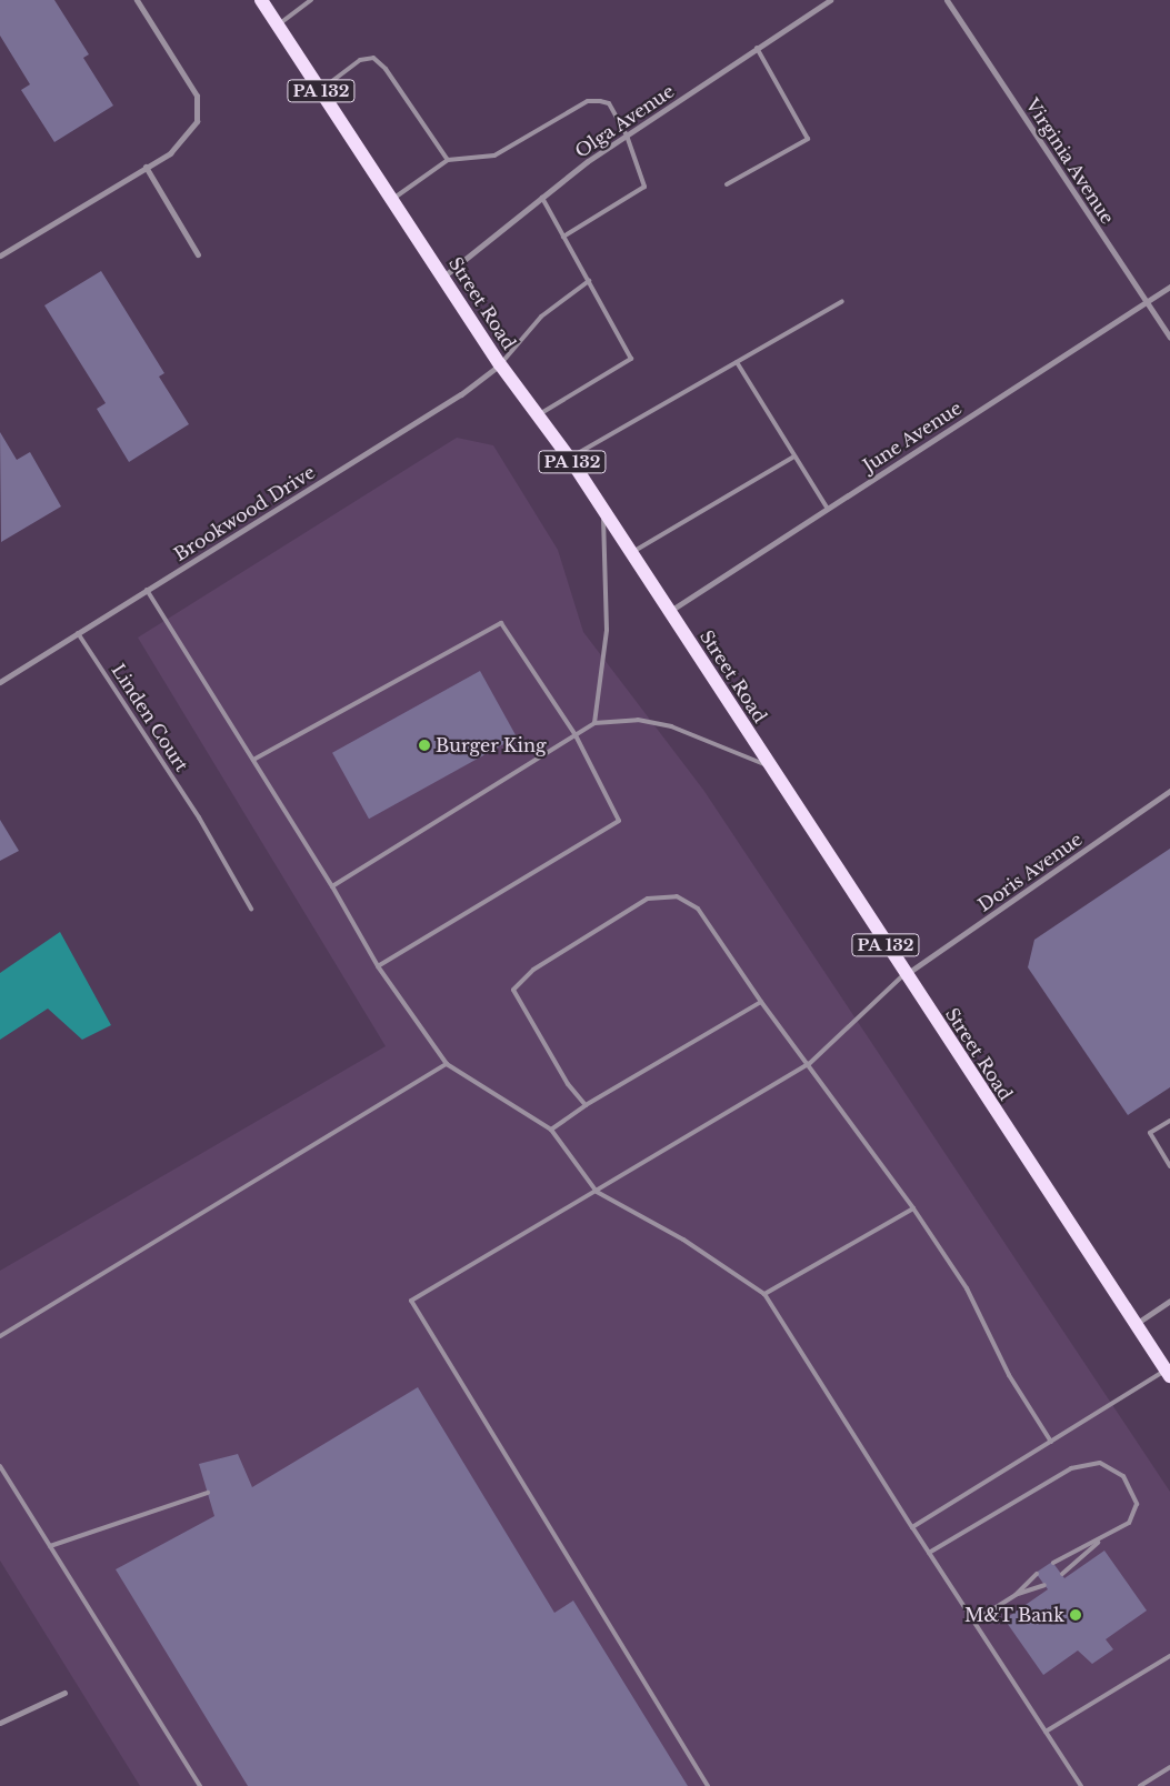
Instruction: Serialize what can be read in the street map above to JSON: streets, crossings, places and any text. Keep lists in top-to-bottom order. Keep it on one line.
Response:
{"streets":{"main road":["PA 132","Street Road"],"street":["Olga Avenue","Virginia Avenue","June Avenue","Brookwood Drive","Doris Avenue"],"lane":["Linden Court"]},"crossings":[["Olga Avenue","Street Road"],["Virginia Avenue","June Avenue"],["Street Road","June Avenue"],["Street Road","Brookwood Drive"],["Street Road","Doris Avenue"],["Brookwood Drive","Linden Court"]],"places":["Burger King","M&T Bank"]}
